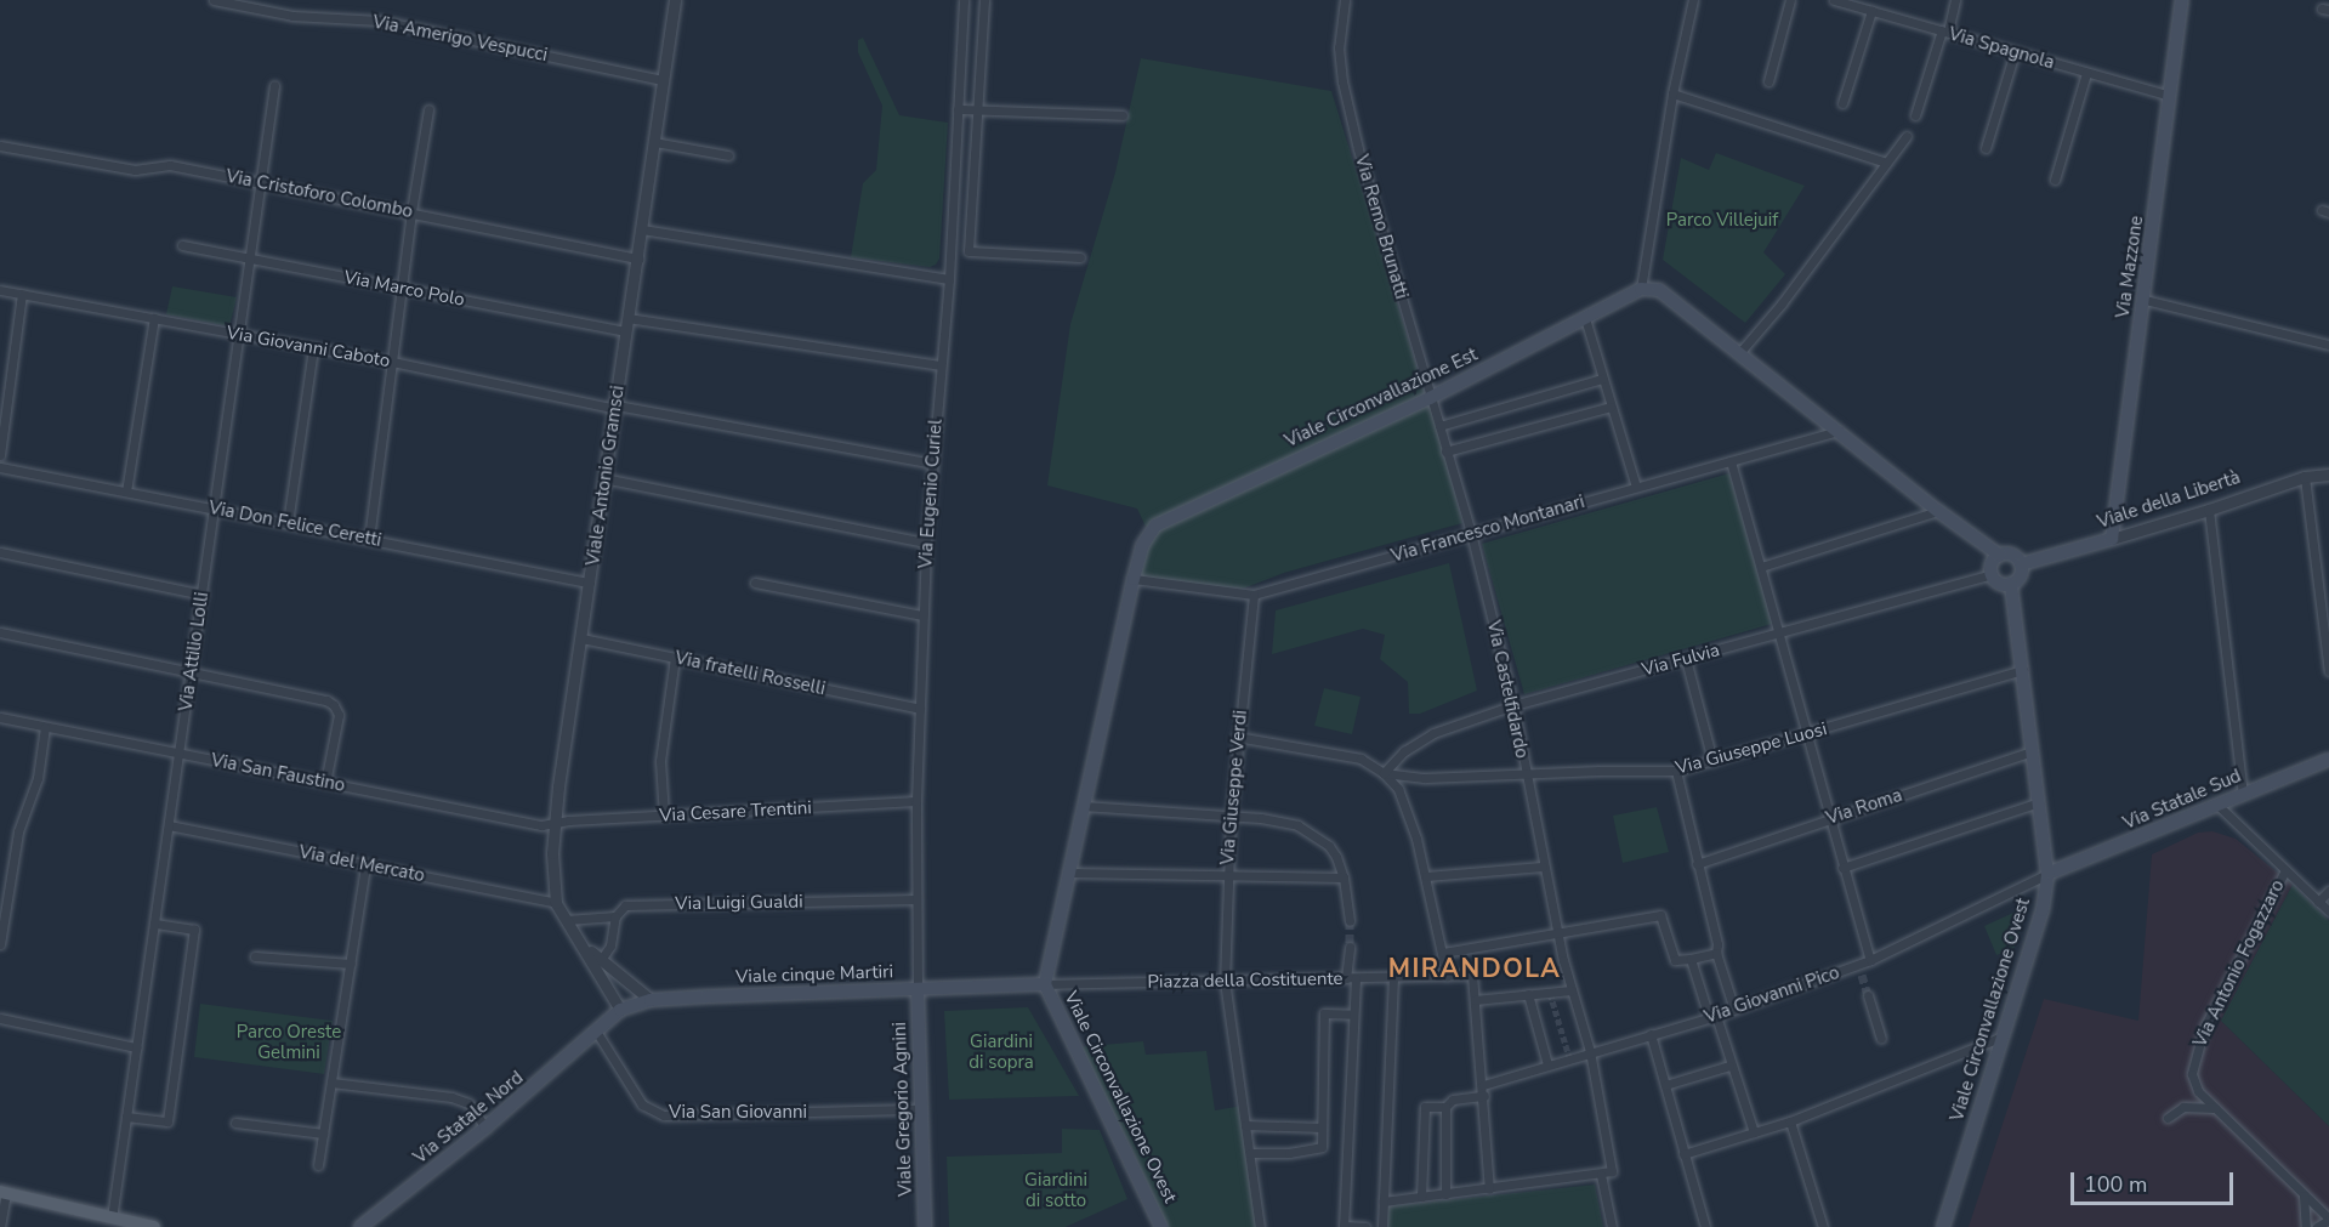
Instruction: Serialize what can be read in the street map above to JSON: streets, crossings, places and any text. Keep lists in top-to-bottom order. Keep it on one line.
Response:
{"streets":{"main road":["Via Mazzone","Viale Circonvallazione Est","Viale della Libertà","Via Statale Sud","Viale cinque Martiri","Viale Circonvallazione Ovest","Viale Gregorio Agnini","Via Statale Nord"],"street":["Via Amerigo Vespucci","Via Spagnola","Via Cristoforo Colombo","Via Remo Brunatti","Via Marco Polo","Via Giovanni Caboto","Viale Antonio Gramsci","Via Eugenio Curiel","Via Don Felice Ceretti","Via Francesco Montanari","Via Attilio Lolli","Via Fulvia","Via fratelli Rosselli","Via Castelfidardo","Via Giuseppe Luosi","Via San Faustino","Via Giuseppe Verdi","Via Roma","Via Cesare Trentini","Via del Mercato","Via Luigi Gualdi","Via Antonio Fogazzaro","Piazza della Costituente","Via Giovanni Pico","Via San Giovanni"]},"crossings":[["Via Amerigo Vespucci","Viale Antonio Gramsci"],["Via Spagnola","Via Mazzone"],["Via Cristoforo Colombo","Viale Antonio Gramsci"],["Via Cristoforo Colombo","Via Attilio Lolli"],["Via Remo Brunatti","Viale Circonvallazione Est"],["Via Remo Brunatti","Via Castelfidardo"],["Via Mazzone","Viale della Libertà"],["Via Marco Polo","Viale Antonio Gramsci"],["Via Marco Polo","Via Attilio Lolli"],["Via Giovanni Caboto","Viale Antonio Gramsci"],["Via Giovanni Caboto","Via Eugenio Curiel"],["Via Giovanni Caboto","Via Attilio Lolli"],["Viale Circonvallazione Est","Via Francesco Montanari"],["Viale Circonvallazione Est","Viale cinque Martiri"],["Viale Circonvallazione Est","Piazza della Costituente"],["Viale Circonvallazione Est","Viale Circonvallazione Ovest"],["Viale Antonio Gramsci","Via Don Felice Ceretti"],["Viale Antonio Gramsci","Via fratelli Rosselli"],["Viale Antonio Gramsci","Via San Faustino"],["Viale Antonio Gramsci","Via Cesare Trentini"],["Viale Antonio Gramsci","Via del Mercato"],["Viale Antonio Gramsci","Via Luigi Gualdi"],["Viale Antonio Gramsci","Viale cinque Martiri"],["Via Eugenio Curiel","Via fratelli Rosselli"],["Via Eugenio Curiel","Via Cesare Trentini"],["Via Eugenio Curiel","Via Luigi Gualdi"],["Via Eugenio Curiel","Viale cinque Martiri"],["Via Eugenio Curiel","Viale Gregorio Agnini"],["Viale della Libertà","Via Fulvia"],["Viale della Libertà","Viale Circonvallazione Ovest"],["Via Don Felice Ceretti","Via Attilio Lolli"],["Via Francesco Montanari","Via Castelfidardo"],["Via Francesco Montanari","Via Giuseppe Verdi"],["Via Attilio Lolli","Via San Faustino"],["Via Attilio Lolli","Via del Mercato"],["Via Fulvia","Via Castelfidardo"],["Via Fulvia","Via Giuseppe Luosi"],["Via Fulvia","Viale Circonvallazione Ovest"],["Via Castelfidardo","Via Giuseppe Luosi"],["Via Castelfidardo","Via Giovanni Pico"],["Via Giuseppe Luosi","Viale Circonvallazione Ovest"],["Via San Faustino","Via Cesare Trentini"],["Via Giuseppe Verdi","Piazza della Costituente"],["Via Statale Sud","Via Giovanni Pico"],["Via Statale Sud","Viale Circonvallazione Ovest"],["Via Roma","Viale Circonvallazione Ovest"],["Viale cinque Martiri","Piazza della Costituente"],["Viale cinque Martiri","Viale Circonvallazione Ovest"],["Viale cinque Martiri","Viale Gregorio Agnini"],["Viale cinque Martiri","Via San Giovanni"],["Viale cinque Martiri","Via Statale Nord"],["Piazza della Costituente","Viale Circonvallazione Ovest"],["Via Giovanni Pico","Viale Circonvallazione Ovest"],["Viale Gregorio Agnini","Via San Giovanni"],["Via San Giovanni","Via Statale Nord"]],"districts":["MIRANDOLA"],"parks":["Parco Villejuif","Parco Oreste Gelmini","Giardini di sopra","Giardini di sotto"],"scale_bar":"100 m"}
